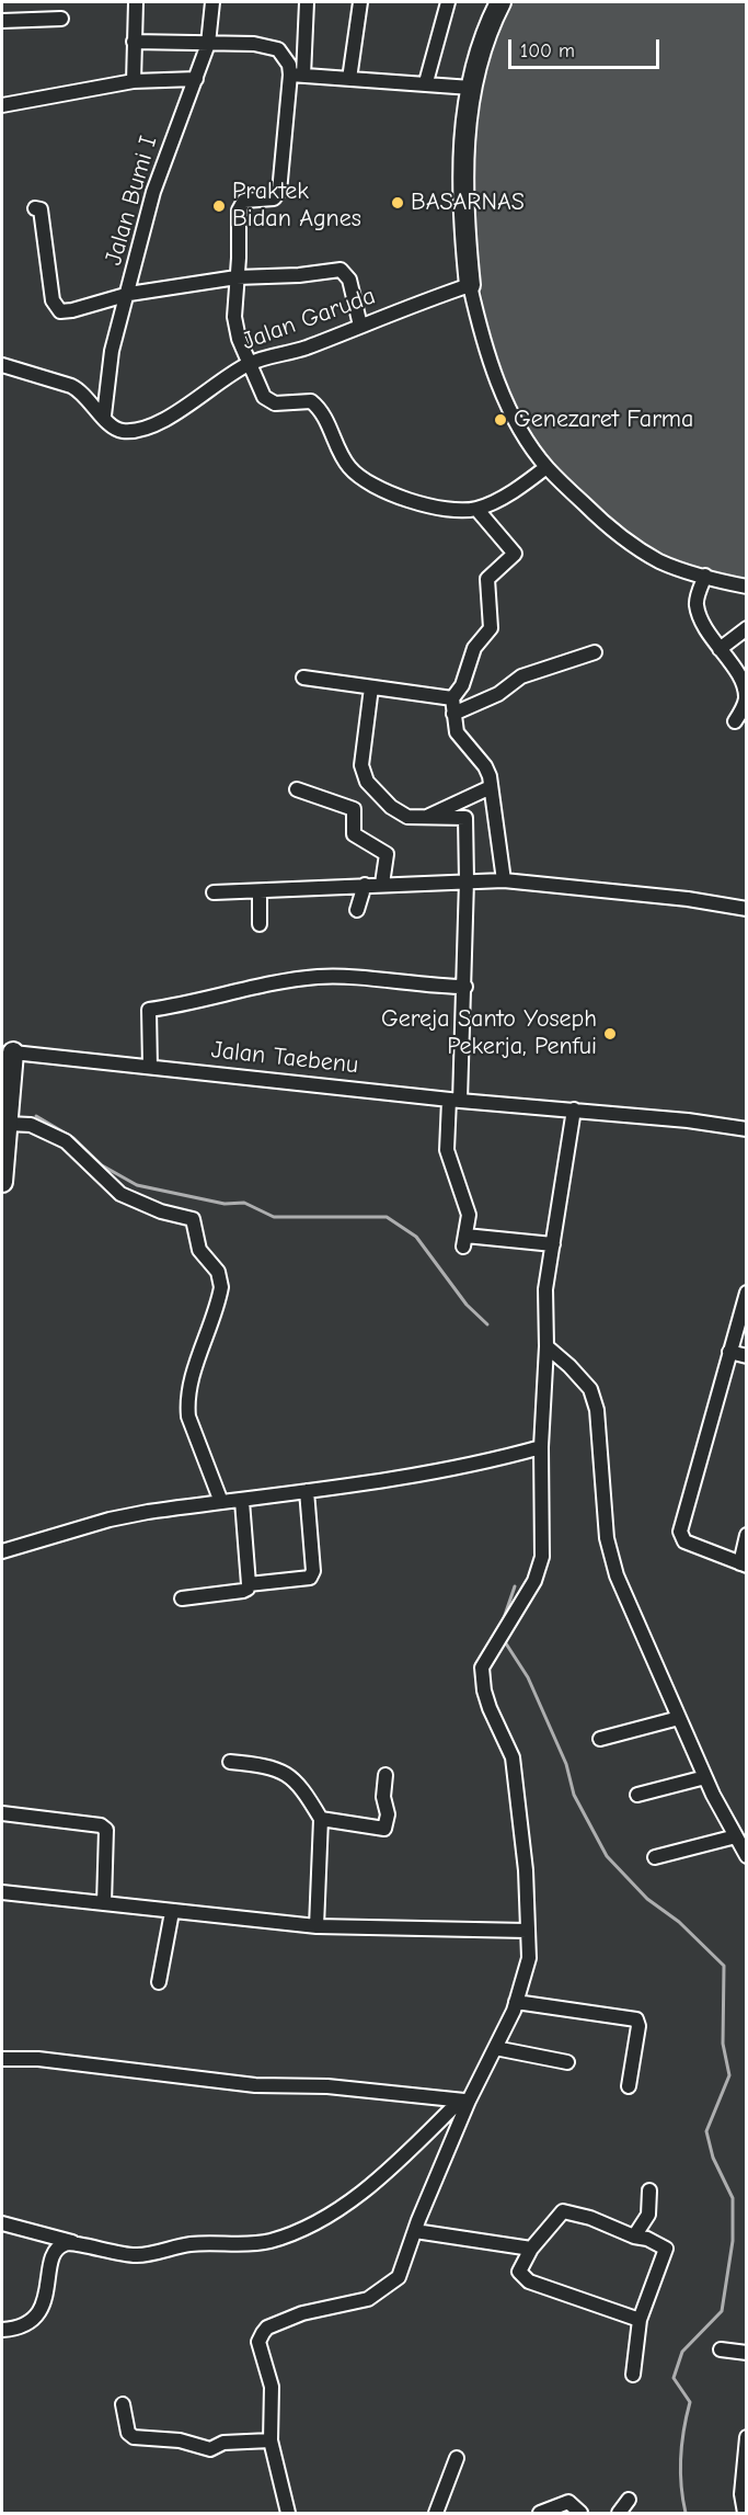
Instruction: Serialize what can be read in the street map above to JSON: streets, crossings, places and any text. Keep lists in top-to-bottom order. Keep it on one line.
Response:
{"streets":{"street":["Jalan Bumi I","Jalan Garuda","Jalan Taebenu"]},"crossings":[["Jalan Bumi I","Jalan Garuda"]],"places":["BASARNAS","Praktek Bidan Agnes","Genezaret Farma","Gereja Santo Yoseph Pekerja, Penfui"],"scale_bar":"100 m"}
